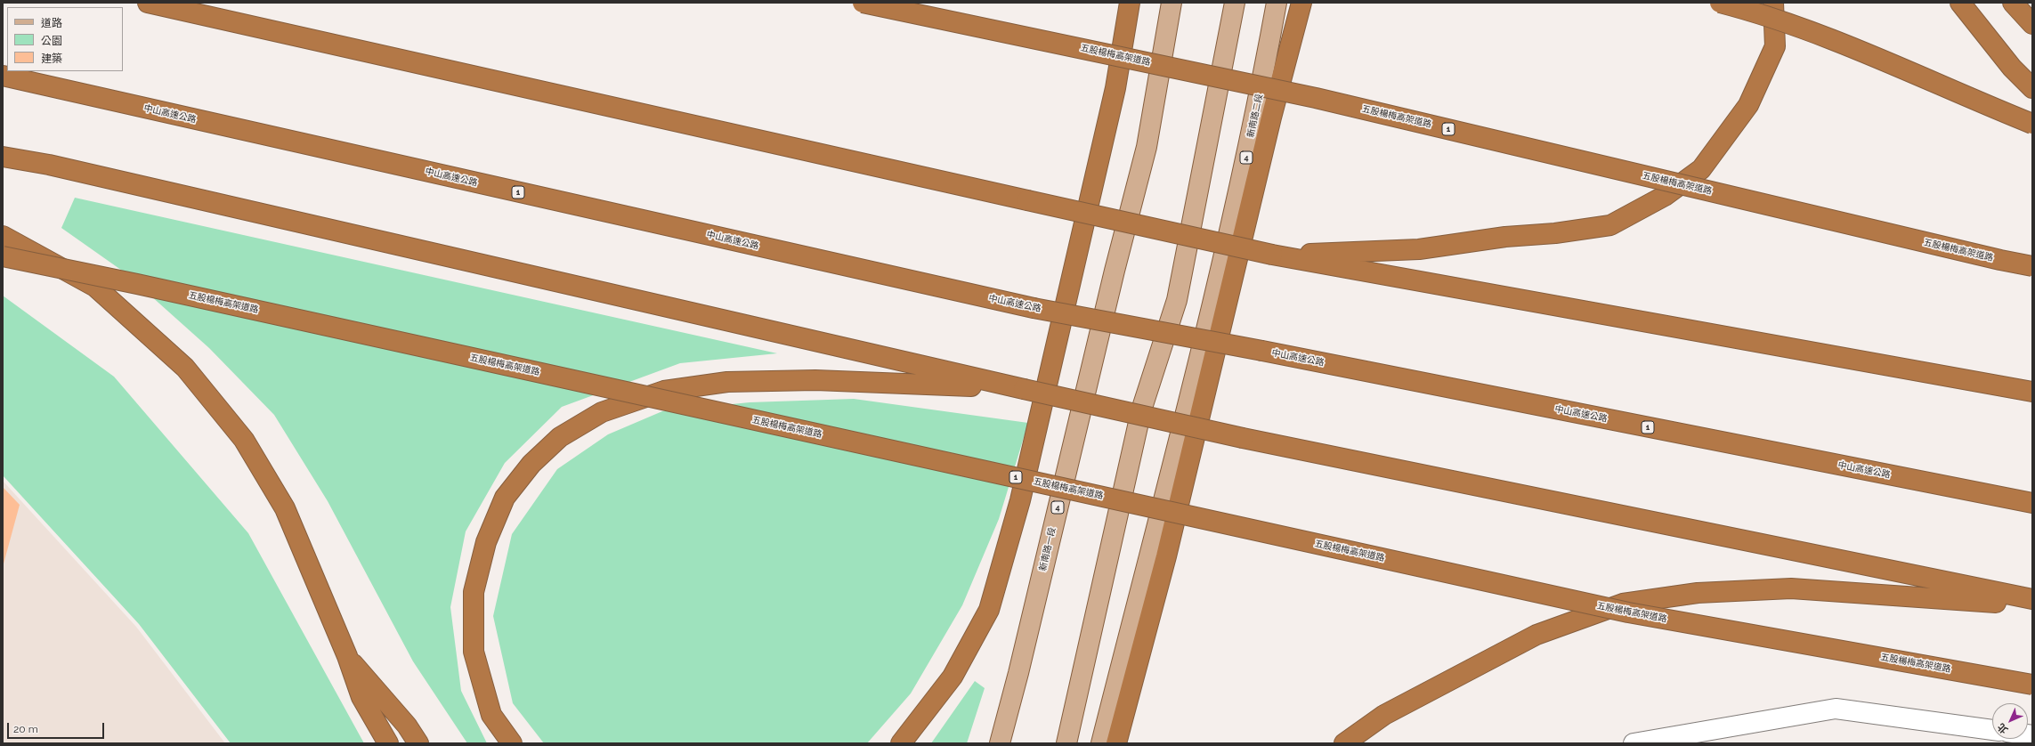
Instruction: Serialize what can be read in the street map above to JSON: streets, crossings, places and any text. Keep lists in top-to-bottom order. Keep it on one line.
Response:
{"streets":{"highway":["五股楊梅高架道路","中山高速公路","1"],"main road":["新南路二段","4","新南路一段"]},"legend":["道路","公園","建築"],"scale_bar":"20 m","north":"bottom left"}
